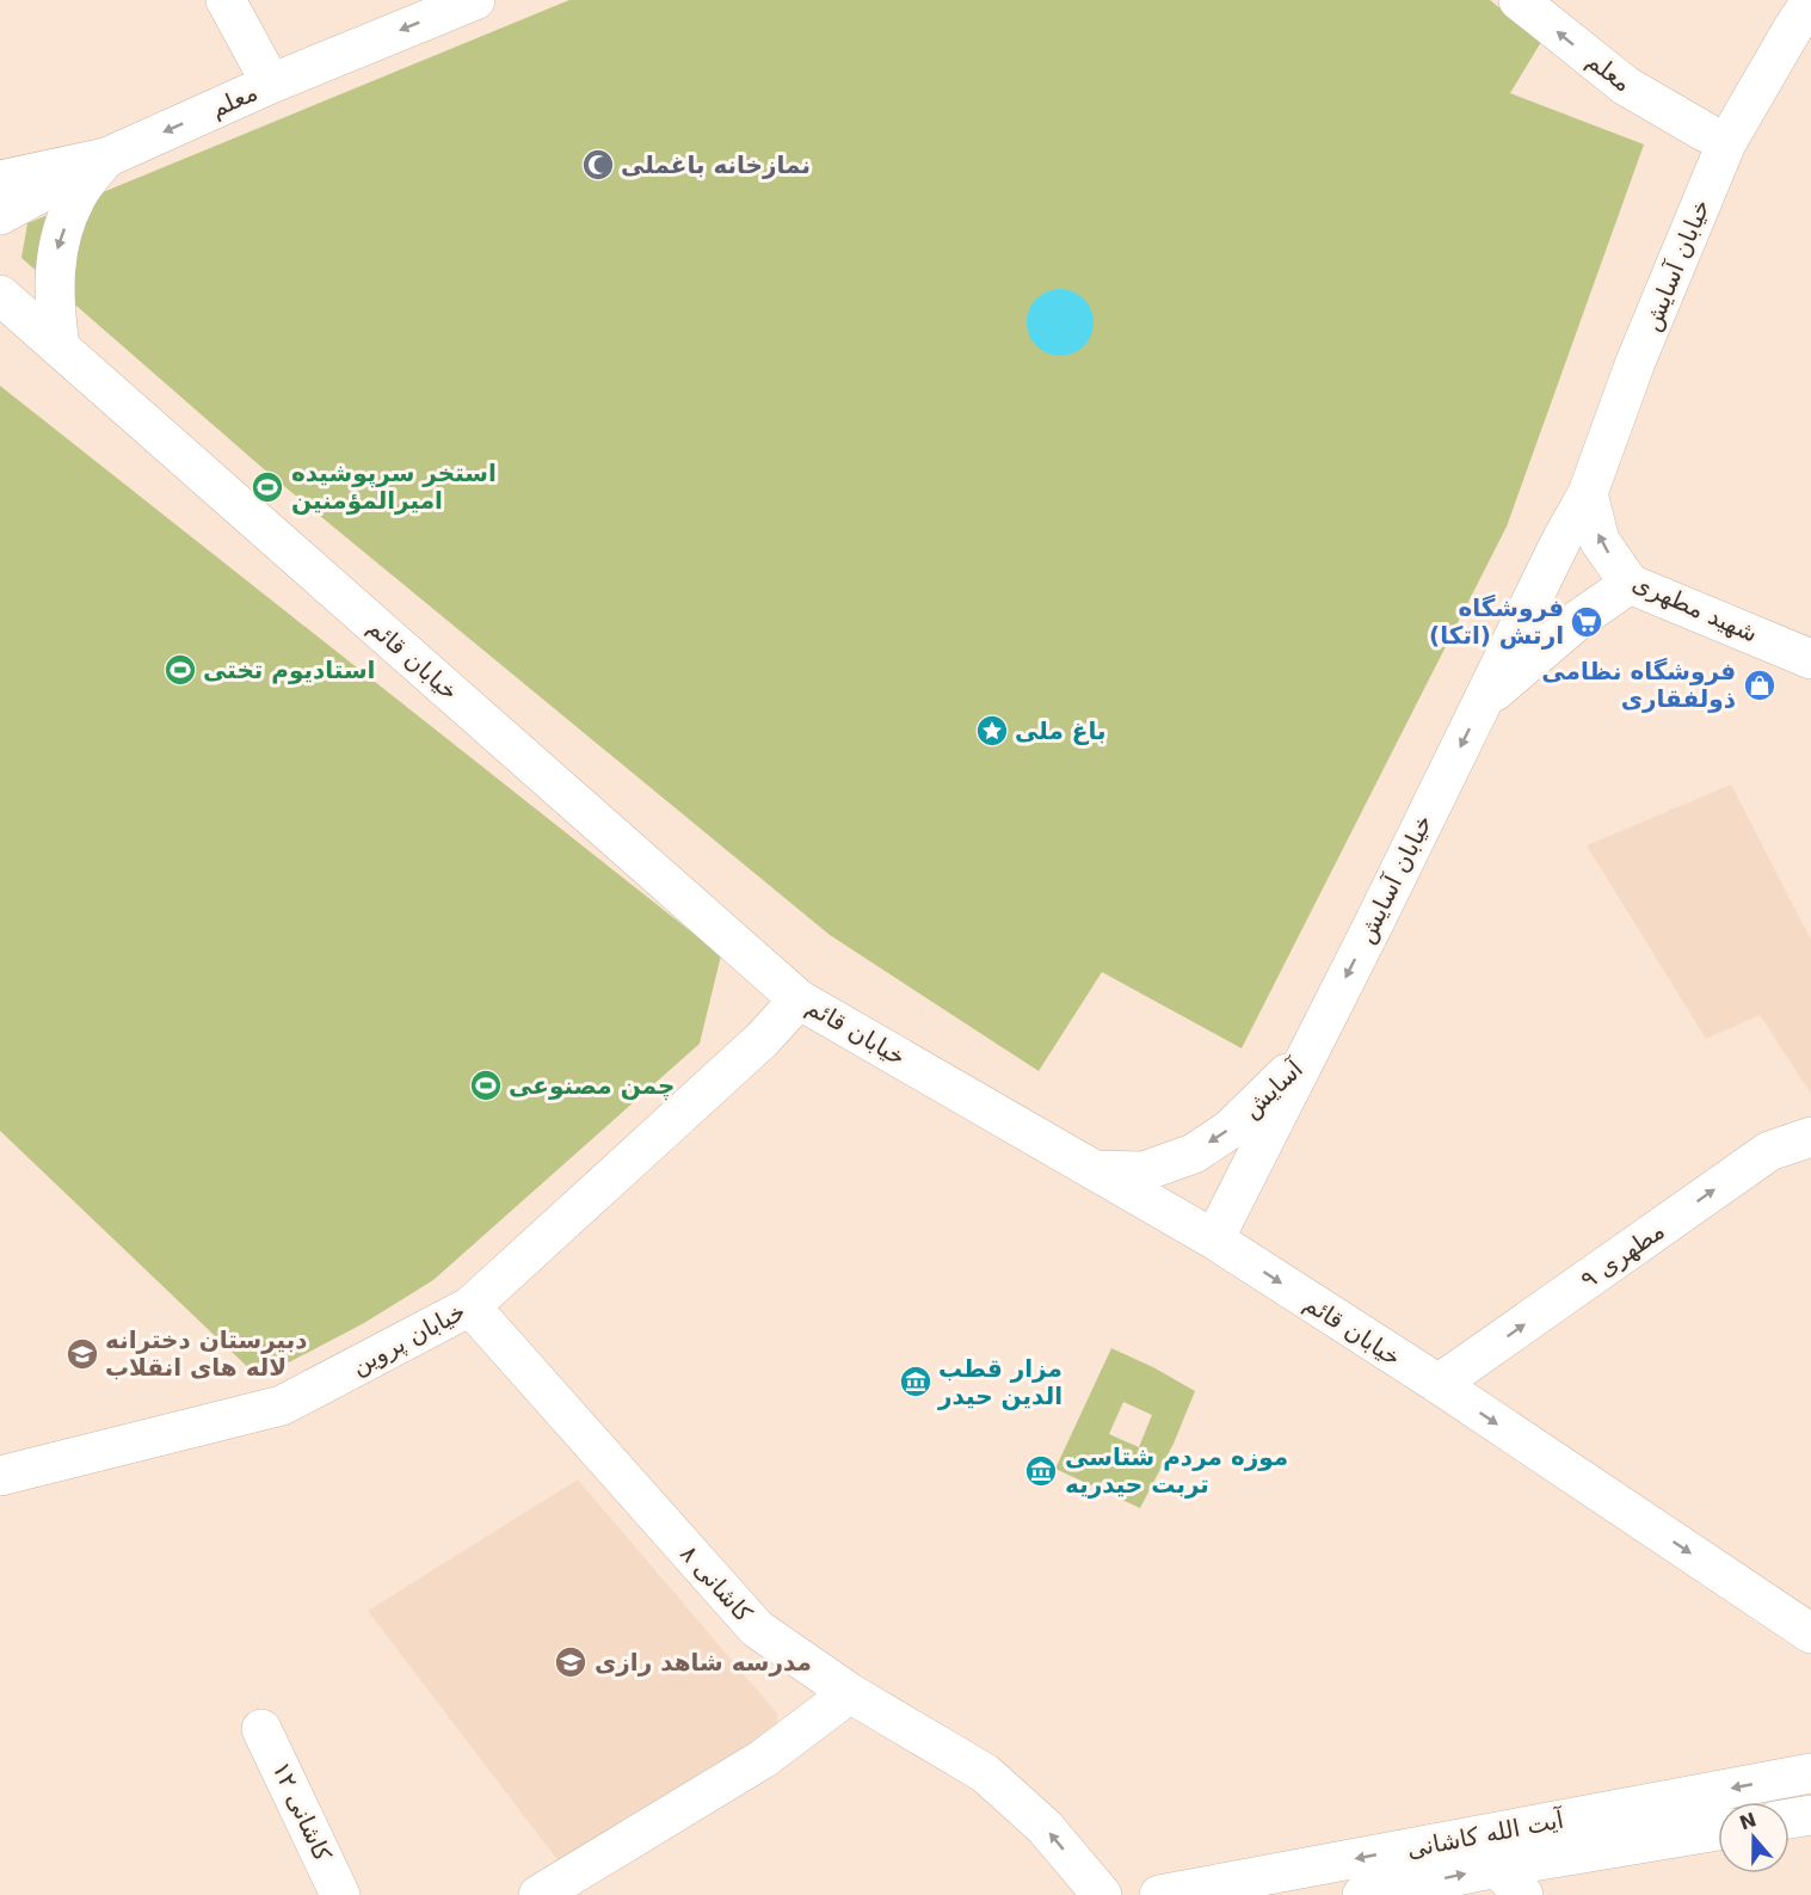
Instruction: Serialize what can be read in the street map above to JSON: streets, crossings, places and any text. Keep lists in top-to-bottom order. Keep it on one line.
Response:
{"streets":{"street":["معلم","خیابان آسایش","شهید مطهری","خیابان قائم","آسایش","مطهری ۹","خیابان پروین","کاشانی ۸","کاشانی ۱۲","آیت الله کاشانی"]},"crossings":[["معلم","خیابان آسایش"],["خیابان آسایش","شهید مطهری"],["خیابان آسایش","آسایش"],["خیابان قائم","آسایش"],["خیابان قائم","مطهری ۹"],["خیابان قائم","خیابان پروین"],["خیابان پروین","کاشانی ۸"]],"one_way":["معلم","آسایش","مطهری ۹","کاشانی ۸"],"places":{"mosque":["نمازخانه باغملی"],"sports":["استخر سرپوشیده امیرالمؤمنین","استادیوم تختی","چمن مصنوعی"],"supermarket":["فروشگاه ارتش (اتکا)"],"shop":["فروشگاه نظامی ذولفقاری"],"place":["باغ ملی"],"school or university":["دبیرستان دخترانه لاله های انقلاب","مدرسه شاهد رازی"],"museum":["مزار قطب الدین حیدر","موزه مردم شتاسی تربت حیدریه"]},"north":"top"}
